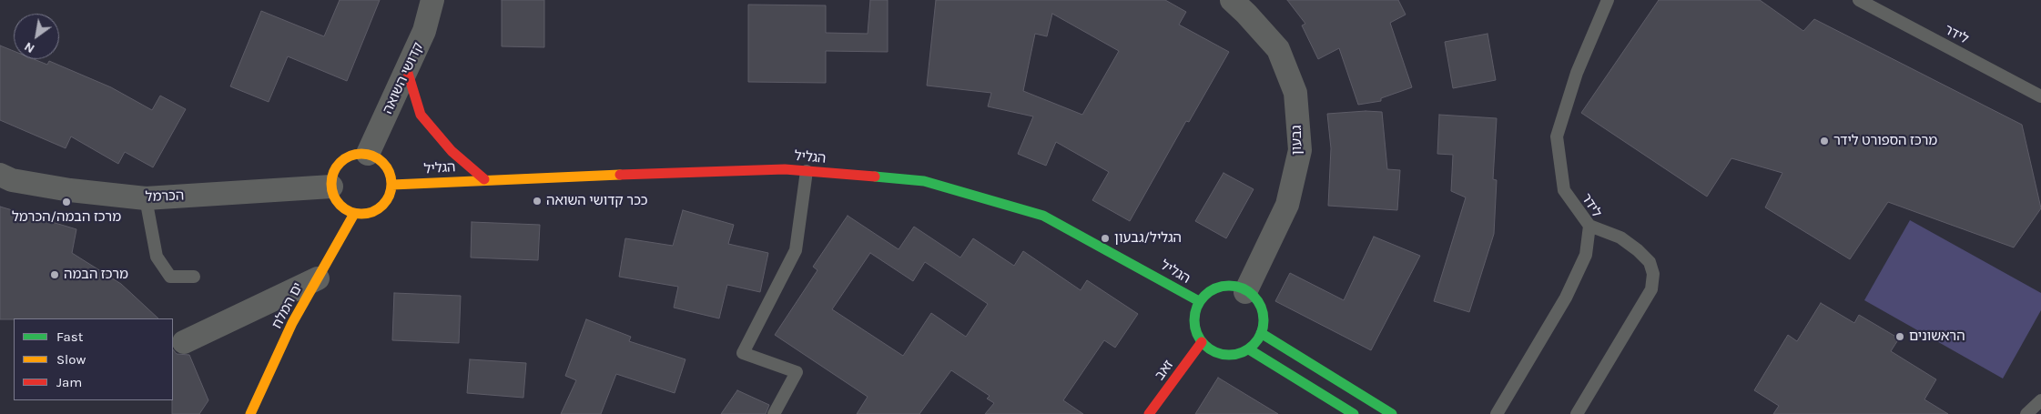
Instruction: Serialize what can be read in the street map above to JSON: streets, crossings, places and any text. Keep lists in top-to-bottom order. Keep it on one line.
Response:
{"streets":{"street":["קדושי השואה","גבעון","הגליל","הכרמל","ים המלח","זאב"],"lane":["לידר"]},"crossings":[["קדושי השואה","הגליל"],["קדושי השואה","הכרמל"],["קדושי השואה","ים המלח"],["גבעון","הגליל"],["גבעון","זאב"],["הגליל","הכרמל"],["הגליל","ים המלח"],["הגליל","זאב"],["הכרמל","ים המלח"]],"places":["מרכז הספורט לידר","ככר קדושי השואה","מרכז הבמה/הכרמל","הגליל/גבעון","מרכז הבמה","הראשונים"],"legend":["Fast","Slow","Jam"],"north":"bottom left"}
